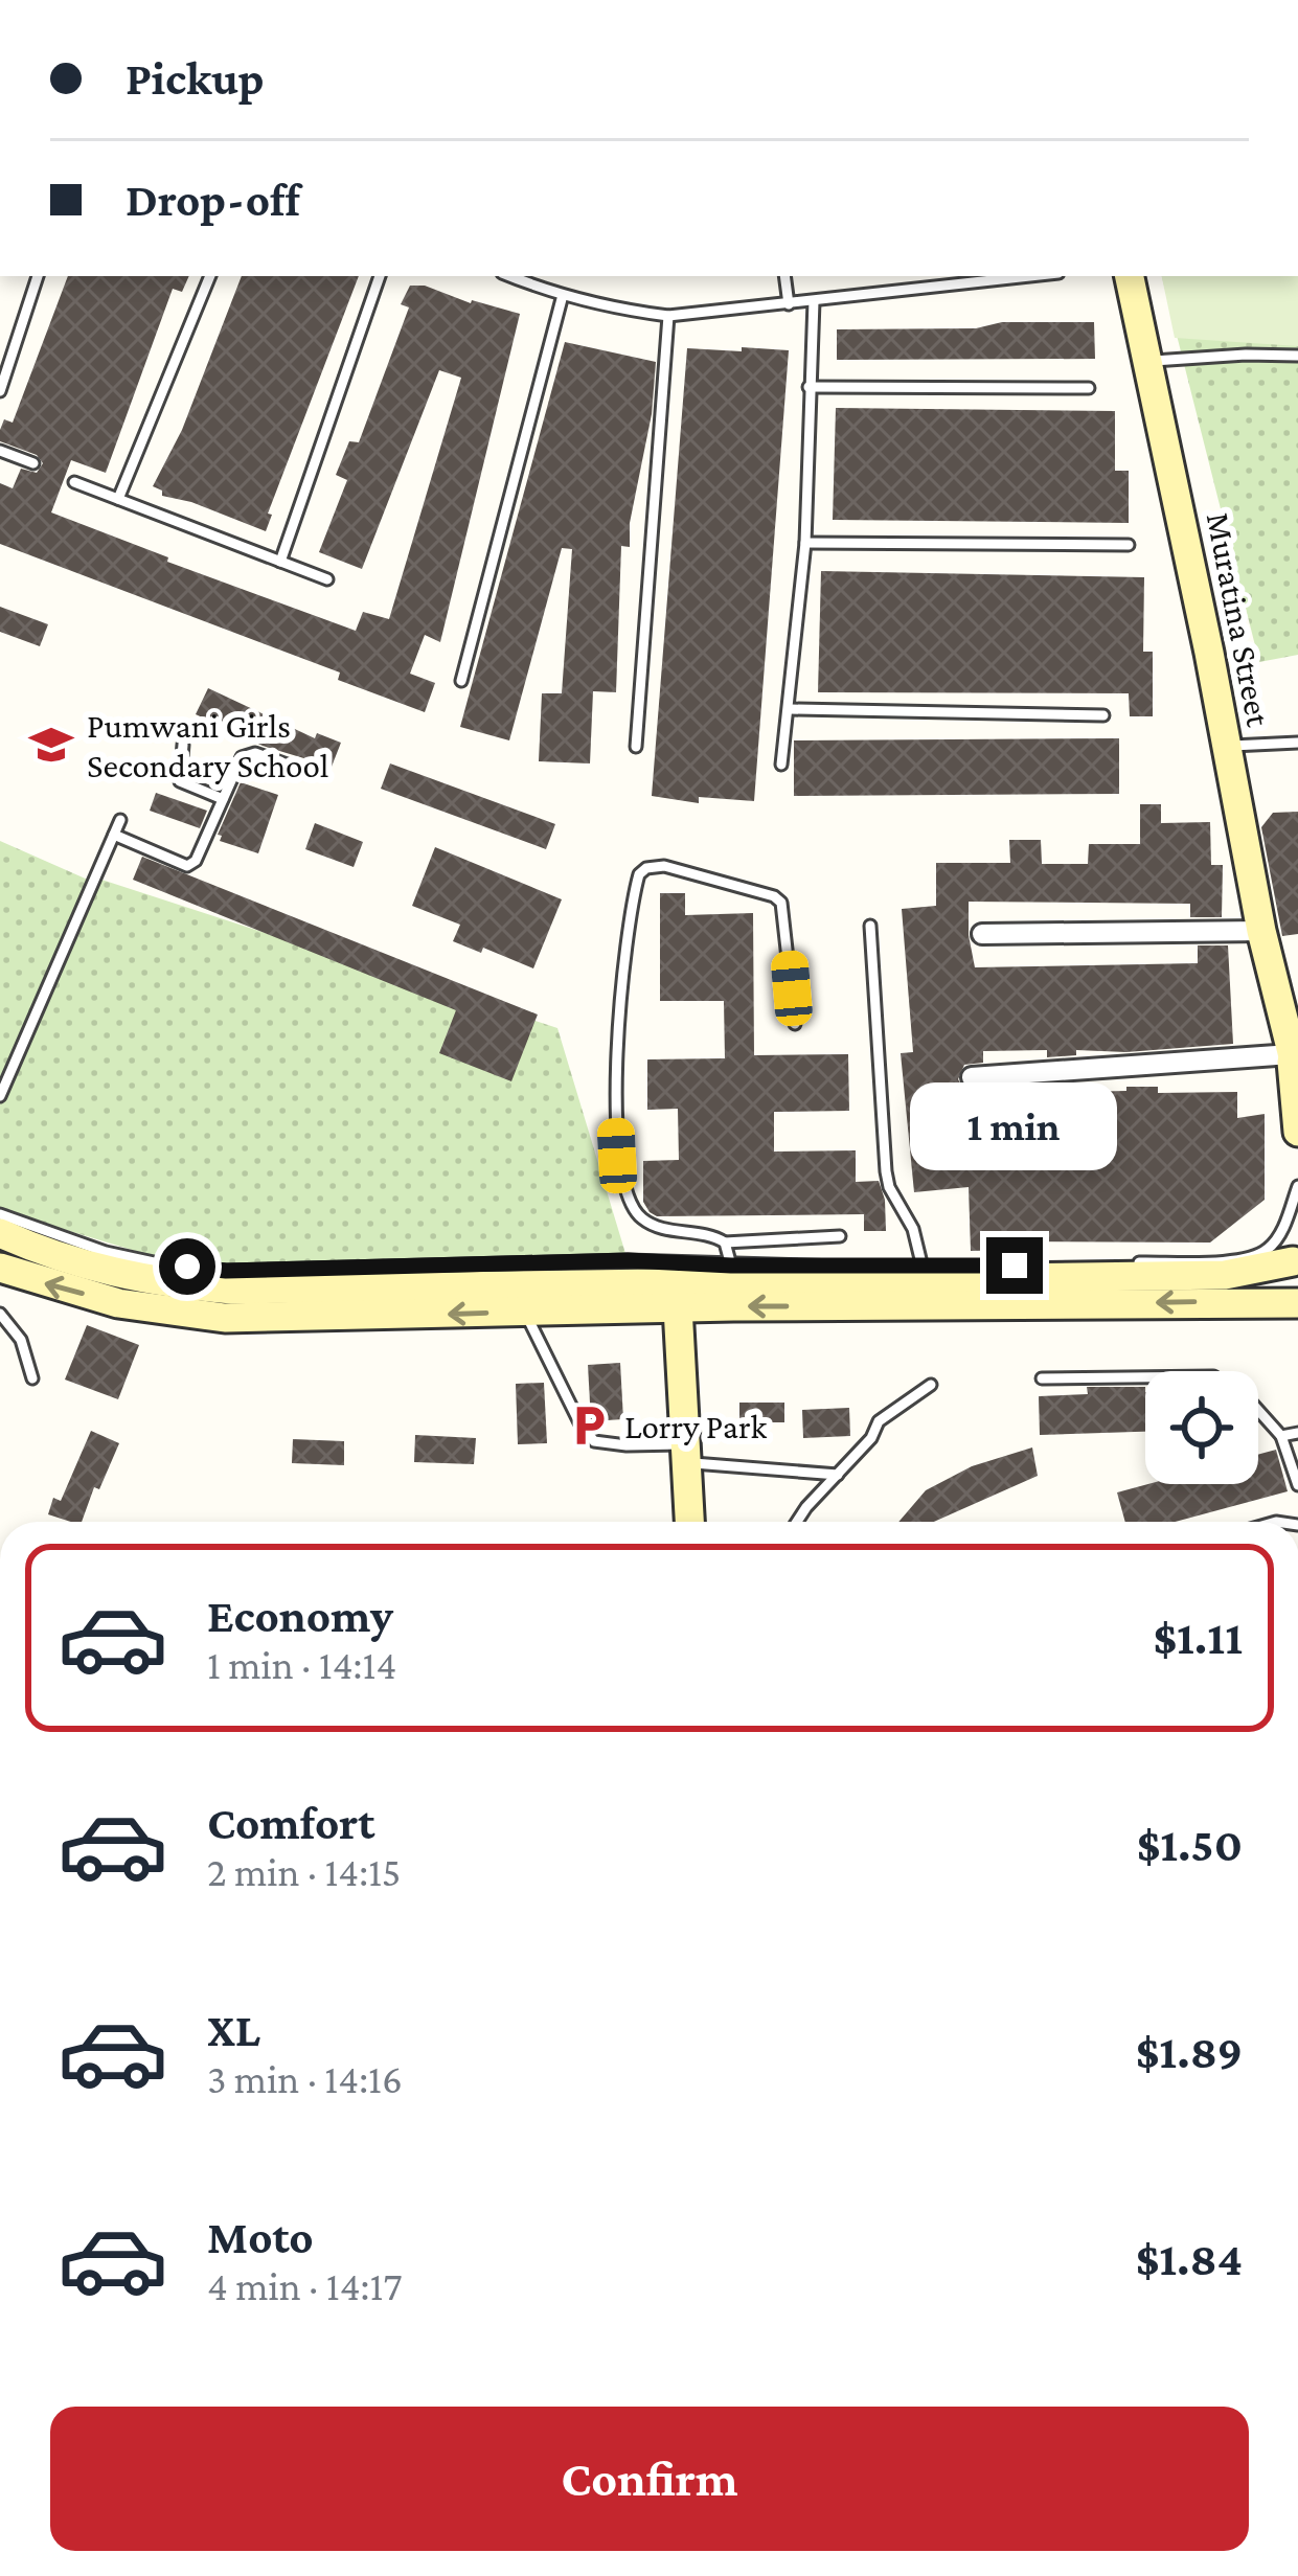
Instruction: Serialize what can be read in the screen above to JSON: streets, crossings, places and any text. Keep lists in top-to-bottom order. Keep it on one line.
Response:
{"streets":{"main road":["Muratina Street"]},"places":{"school or university":["Pumwani Girls Secondary School"],"parking":["Lorry Park"]},"page":{"banner":["Pickup","Drop-off"],"bubble":"1 min","list":[{"name":"Economy","note":"1 min · 14:14","value":"$1.11"},{"name":"Comfort","note":"2 min · 14:15","value":"$1.50"},{"name":"XL","note":"3 min · 14:16","value":"$1.89"},{"name":"Moto","note":"4 min · 14:17","value":"$1.84"}],"buttons":"Confirm"}}
